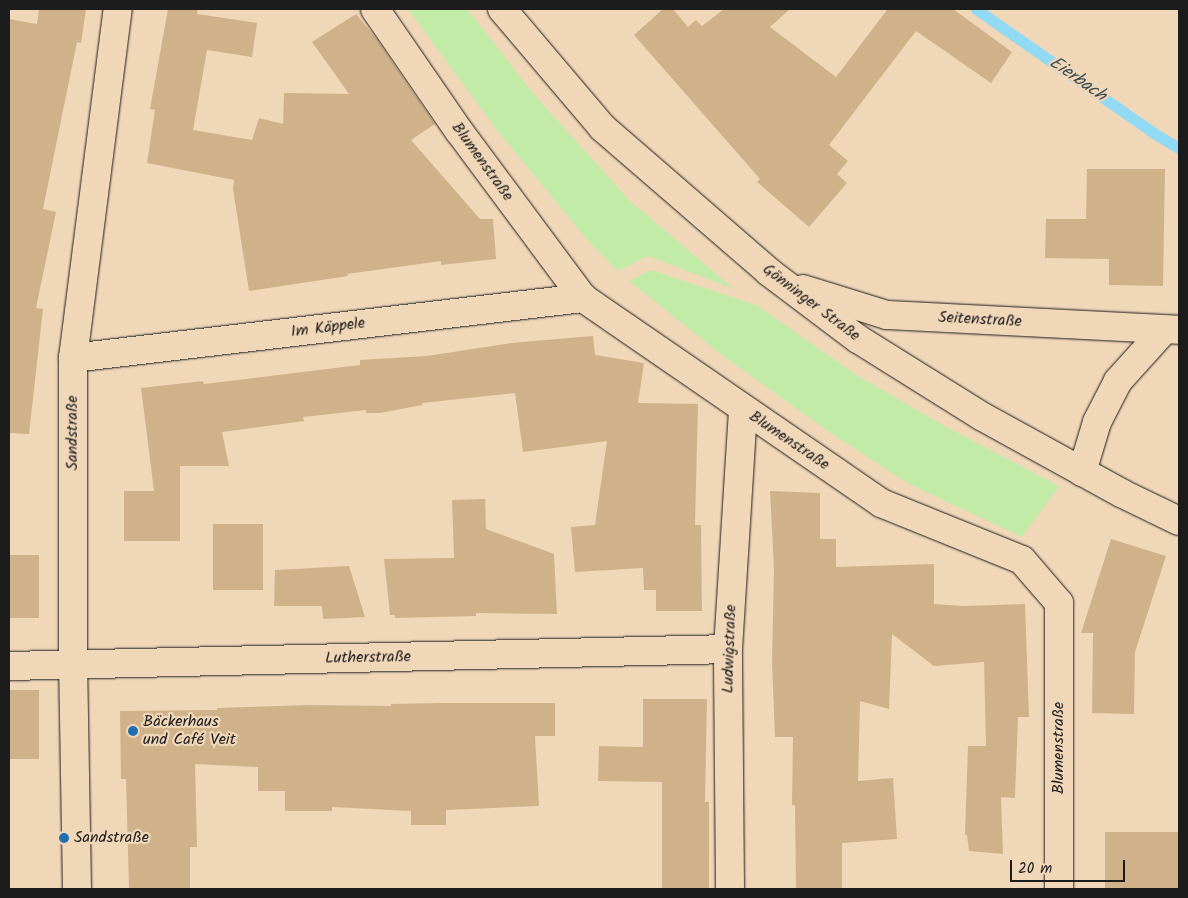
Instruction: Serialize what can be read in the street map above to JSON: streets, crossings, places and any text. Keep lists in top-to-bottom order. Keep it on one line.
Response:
{"streets":{"street":["Blumenstraße","Gönninger Straße","Seitenstraße","Im Käppele","Sandstraße","Ludwigstraße","Lutherstraße"]},"crossings":[["Blumenstraße","Im Käppele"],["Blumenstraße","Ludwigstraße"],["Gönninger Straße","Seitenstraße"],["Im Käppele","Sandstraße"],["Sandstraße","Lutherstraße"],["Ludwigstraße","Lutherstraße"]],"water":["Eierbach"],"places":["Bäckerhaus und Café Veit","Sandstraße"],"scale_bar":"20 m"}
